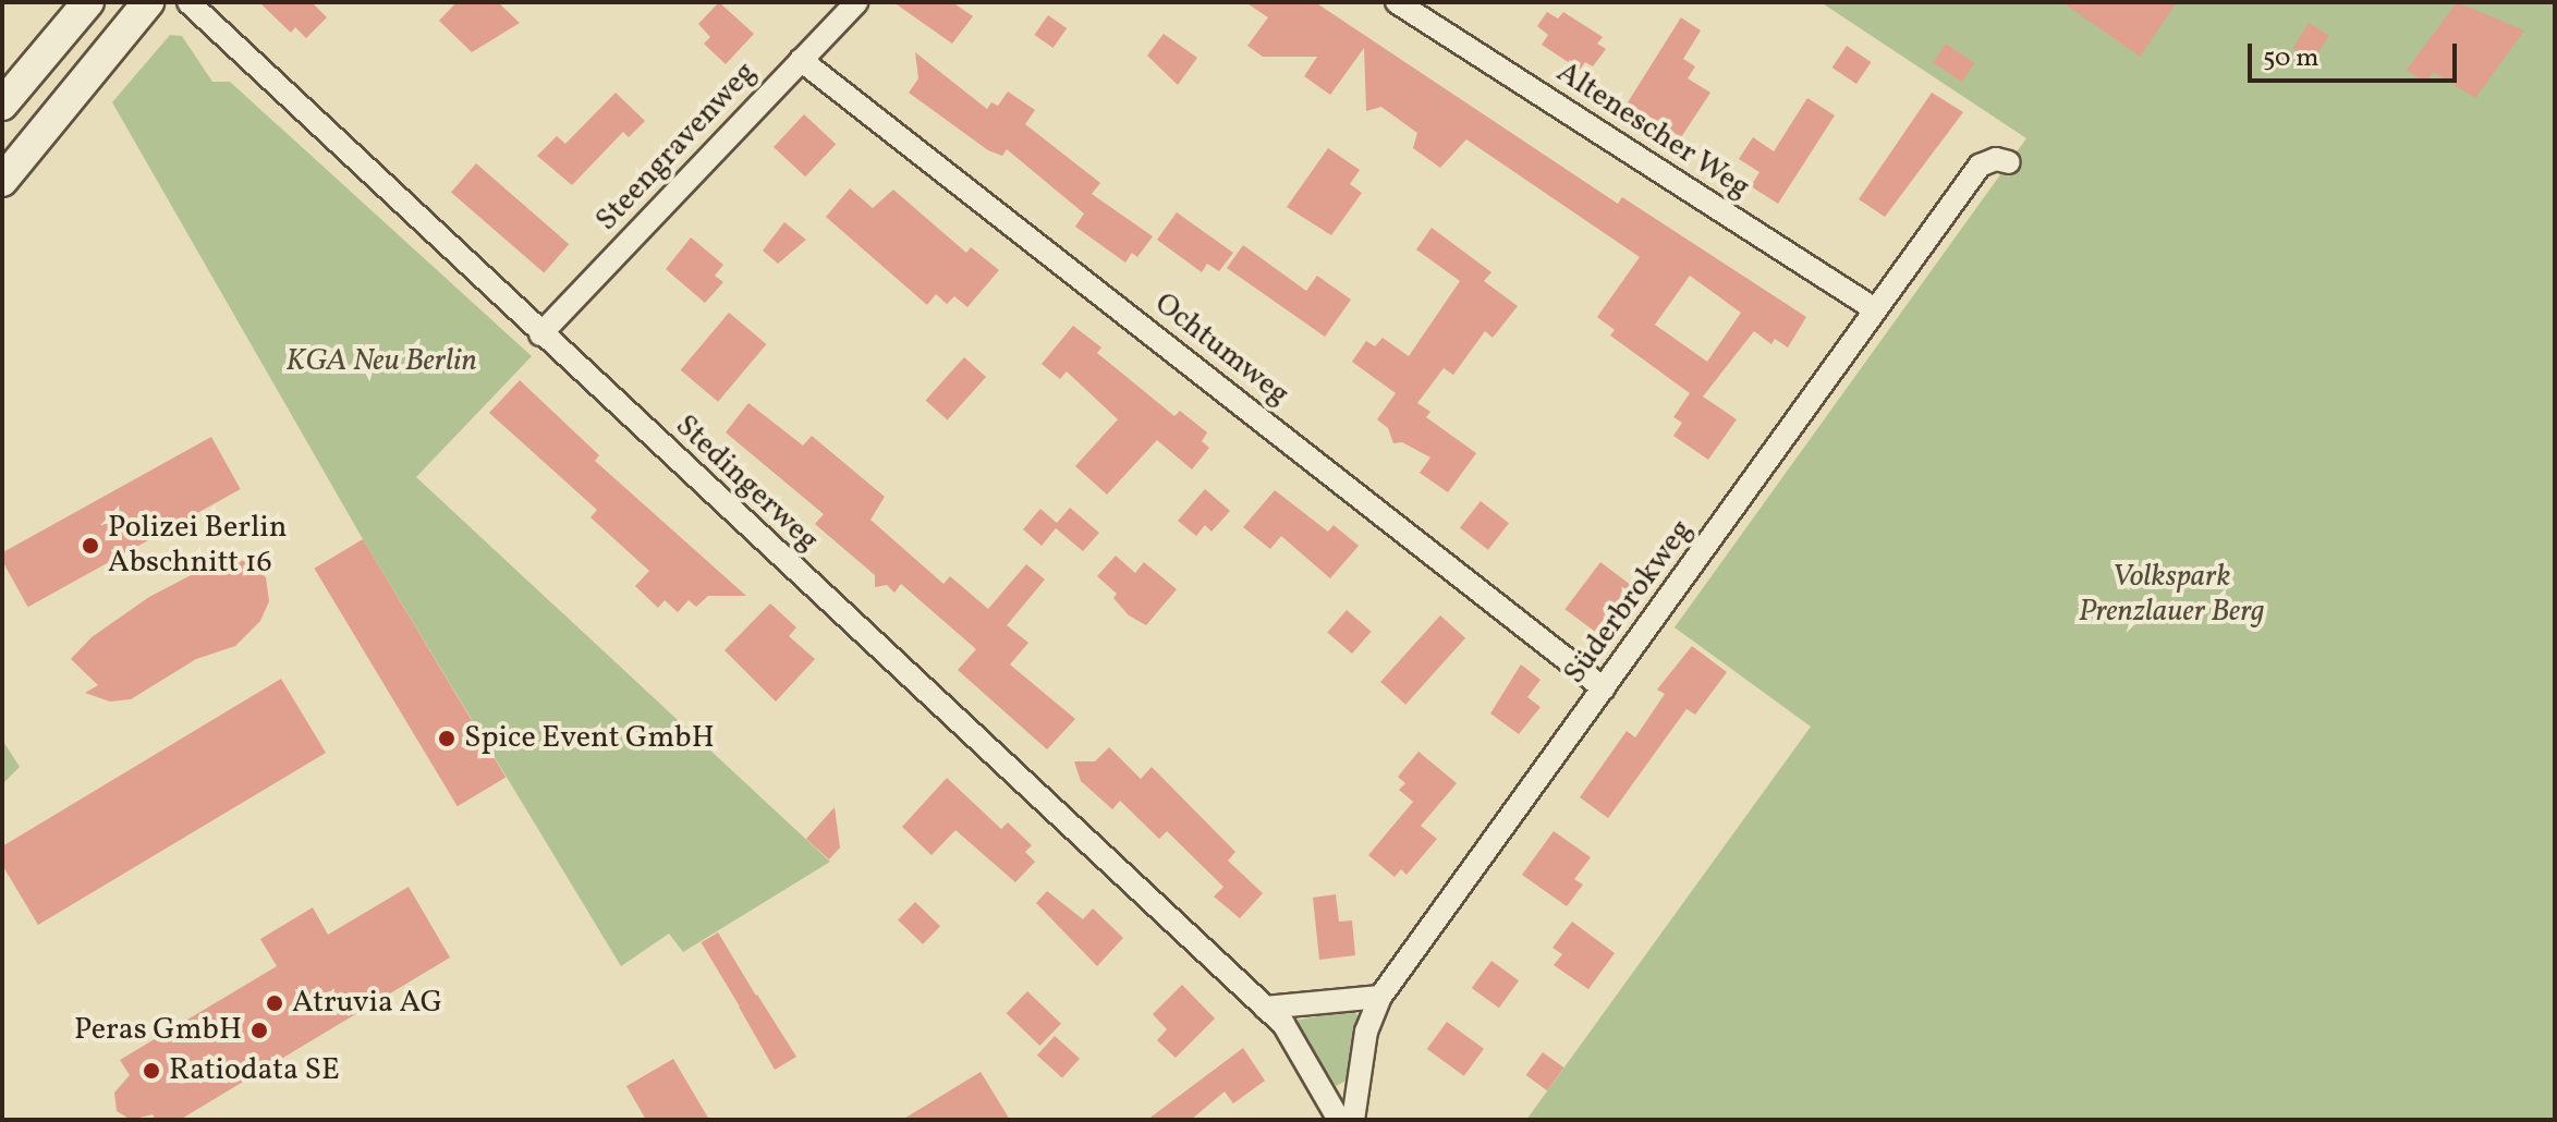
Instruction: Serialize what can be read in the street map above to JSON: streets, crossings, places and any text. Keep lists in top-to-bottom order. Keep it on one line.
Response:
{"streets":{"street":["Altenescher Weg","Steengravenweg","Ochtumweg","Stedingerweg","Süderbrokweg"]},"crossings":[["Altenescher Weg","Süderbrokweg"],["Steengravenweg","Ochtumweg"],["Steengravenweg","Stedingerweg"],["Ochtumweg","Süderbrokweg"]],"parks":["KGA Neu Berlin","Volkspark Prenzlauer Berg"],"places":["Polizei Berlin Abschnitt 16","Spice Event GmbH","Atruvia AG","Peras GmbH","Ratiodata SE"],"scale_bar":"50 m"}
